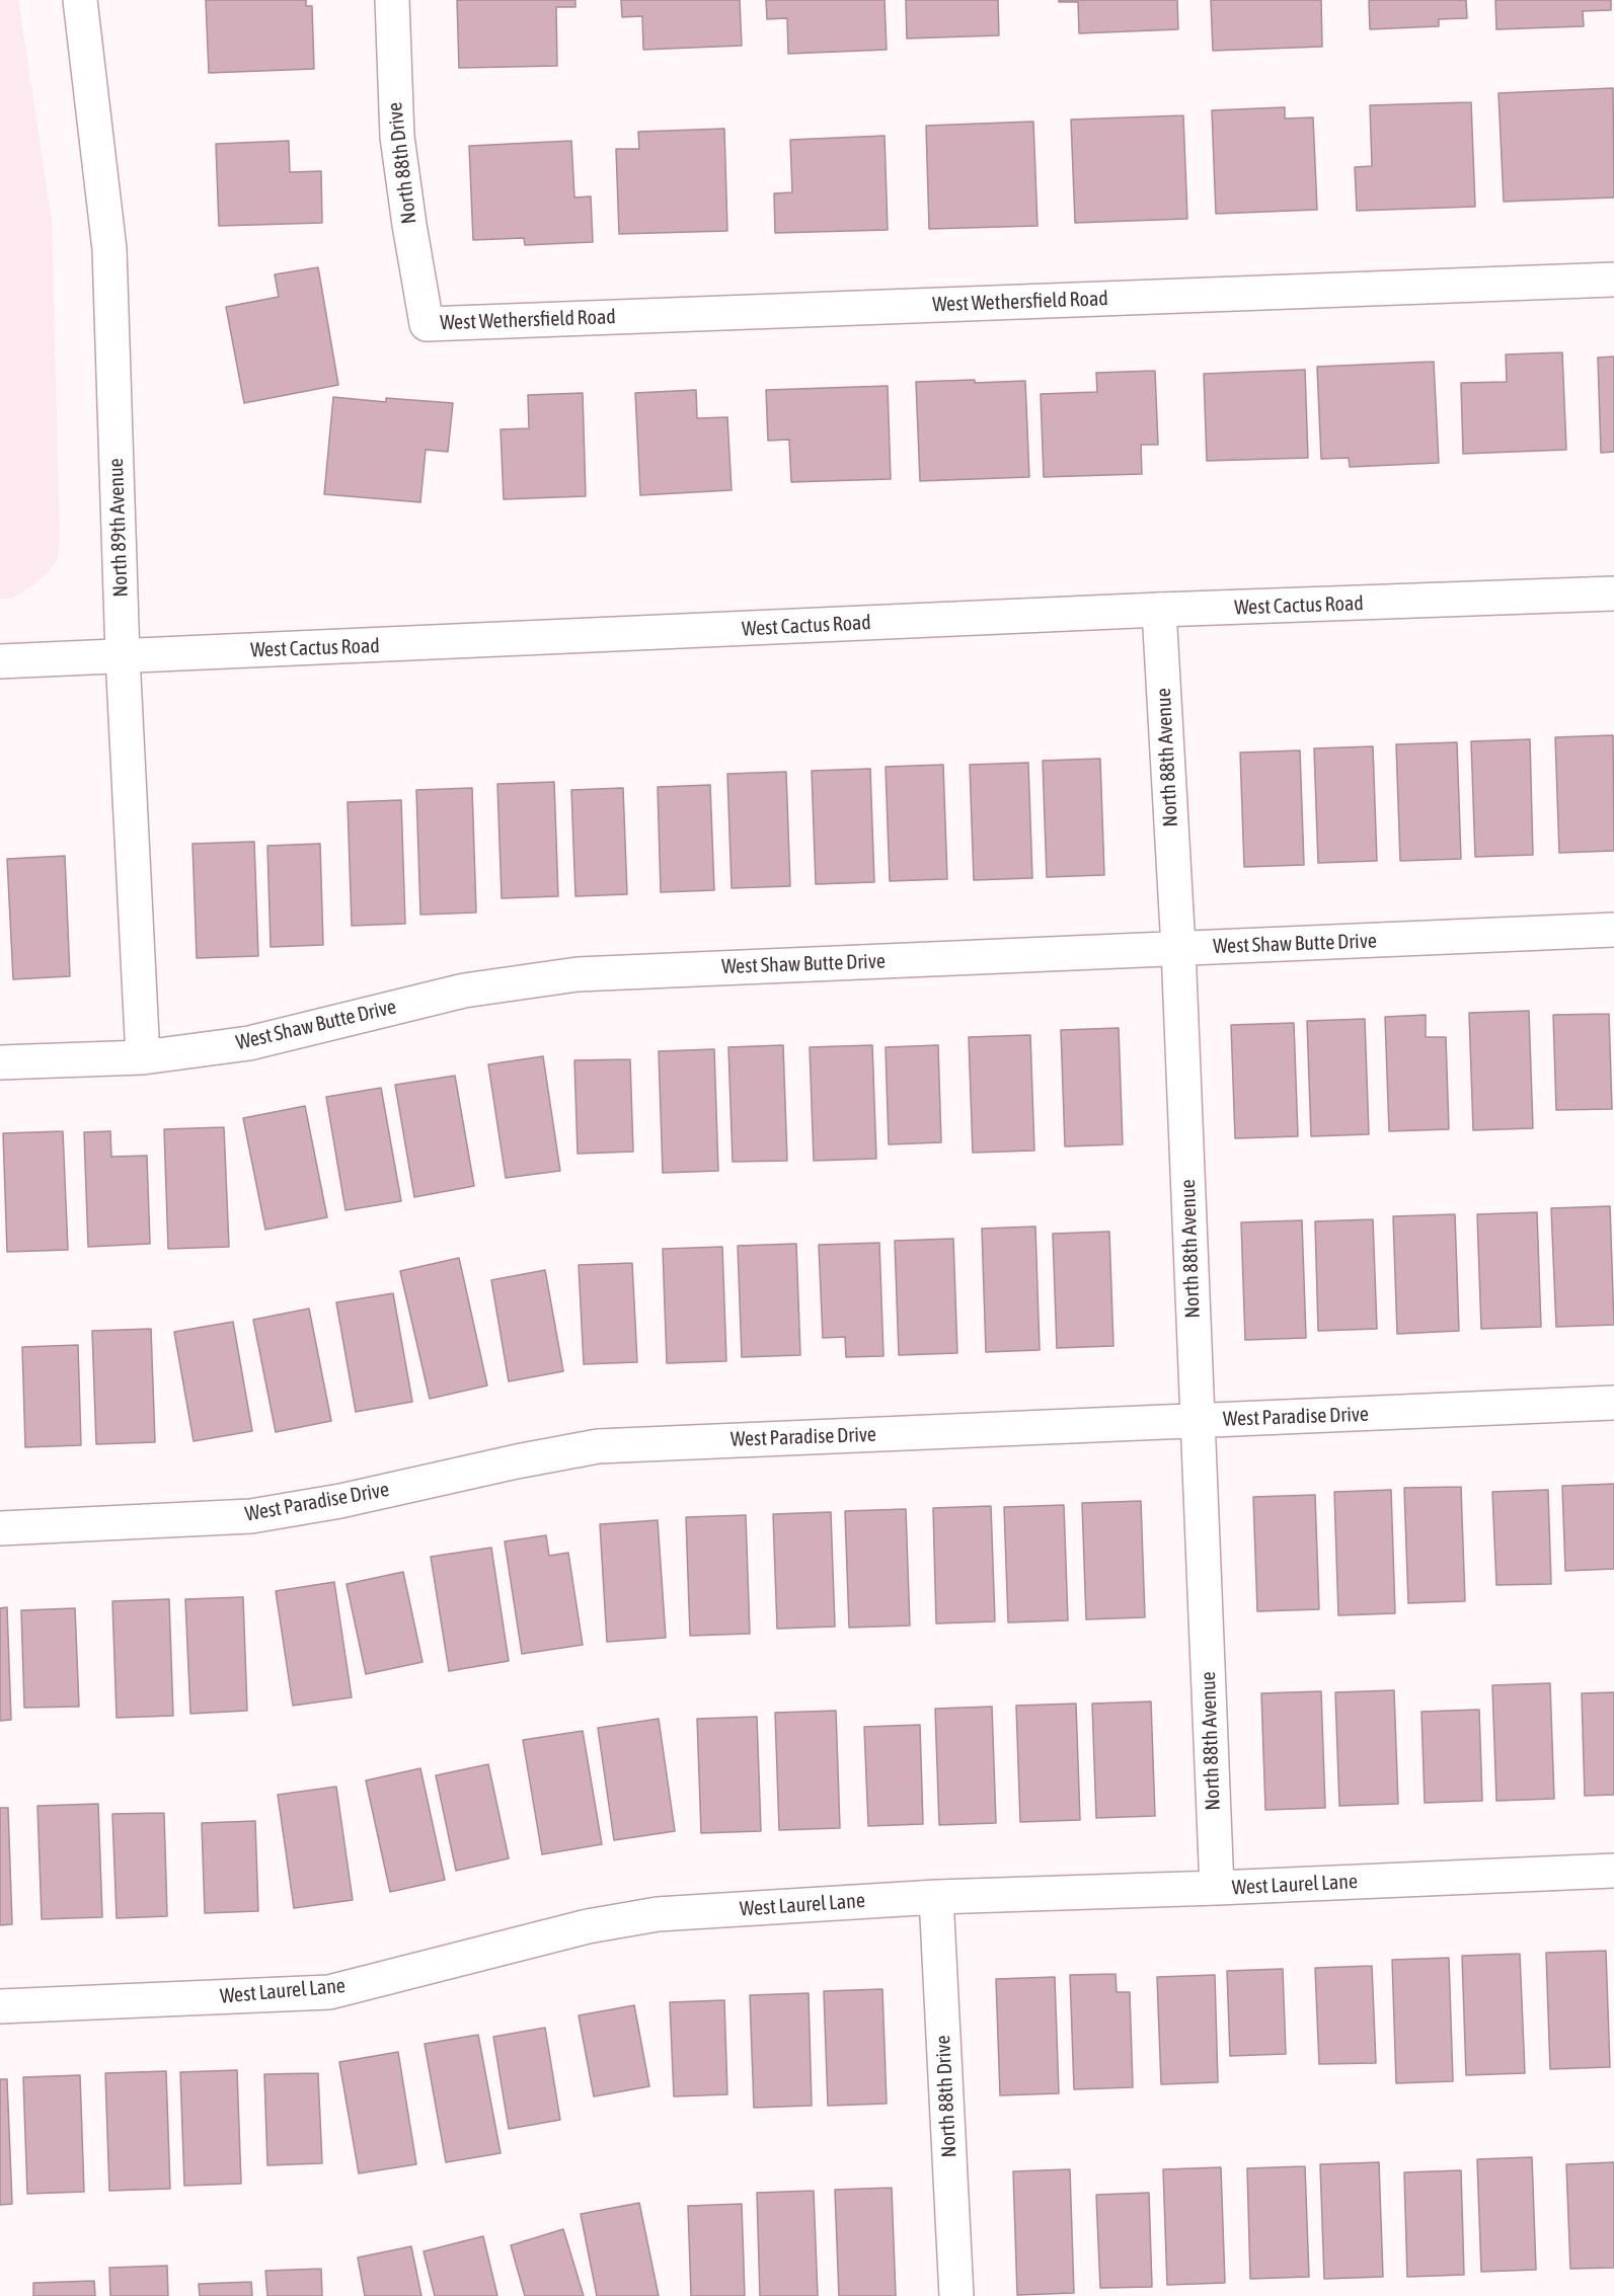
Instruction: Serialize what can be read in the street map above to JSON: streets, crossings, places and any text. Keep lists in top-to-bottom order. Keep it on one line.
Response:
{"streets":{"street":["North 88th Drive","West Wethersfield Road","North 89th Avenue","West Cactus Road","North 88th Avenue","West Shaw Butte Drive","West Paradise Drive","West Laurel Lane"]},"crossings":[["North 88th Drive","West Wethersfield Road"],["North 88th Drive","West Laurel Lane"],["North 89th Avenue","West Cactus Road"],["North 89th Avenue","West Shaw Butte Drive"],["West Cactus Road","North 88th Avenue"],["North 88th Avenue","West Shaw Butte Drive"],["North 88th Avenue","West Paradise Drive"],["North 88th Avenue","West Laurel Lane"]]}
